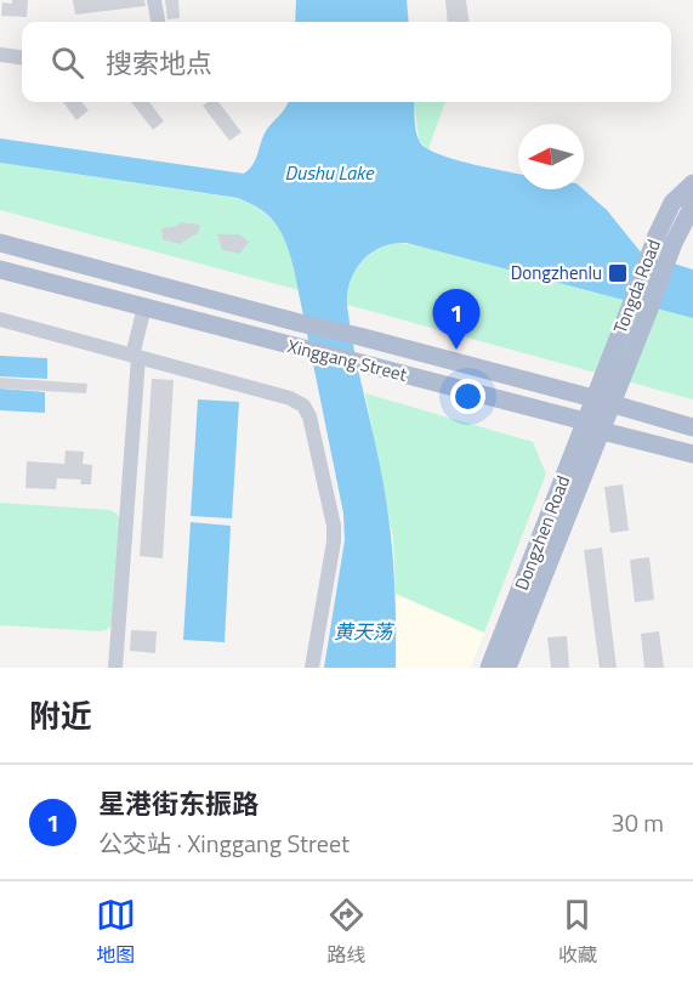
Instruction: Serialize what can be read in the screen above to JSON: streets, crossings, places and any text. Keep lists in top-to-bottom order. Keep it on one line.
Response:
{"streets":{"main road":["Tongda Road","Xinggang Street","Dongzhen Road"]},"crossings":[["Tongda Road","Xinggang Street"],["Tongda Road","Dongzhen Road"],["Xinggang Street","Dongzhen Road"]],"water":["Dushu Lake","黄天荡"],"places":{"transit":["Dongzhenlu"]},"north":"left","page":{"search":"搜索地点","pins":"1","heading":"附近","list":[{"mark":"1","name":"星港街东振路","note":"公交站 · Xinggang Street","value":"30 m"}],"nav":["地图","路线","收藏"]}}
